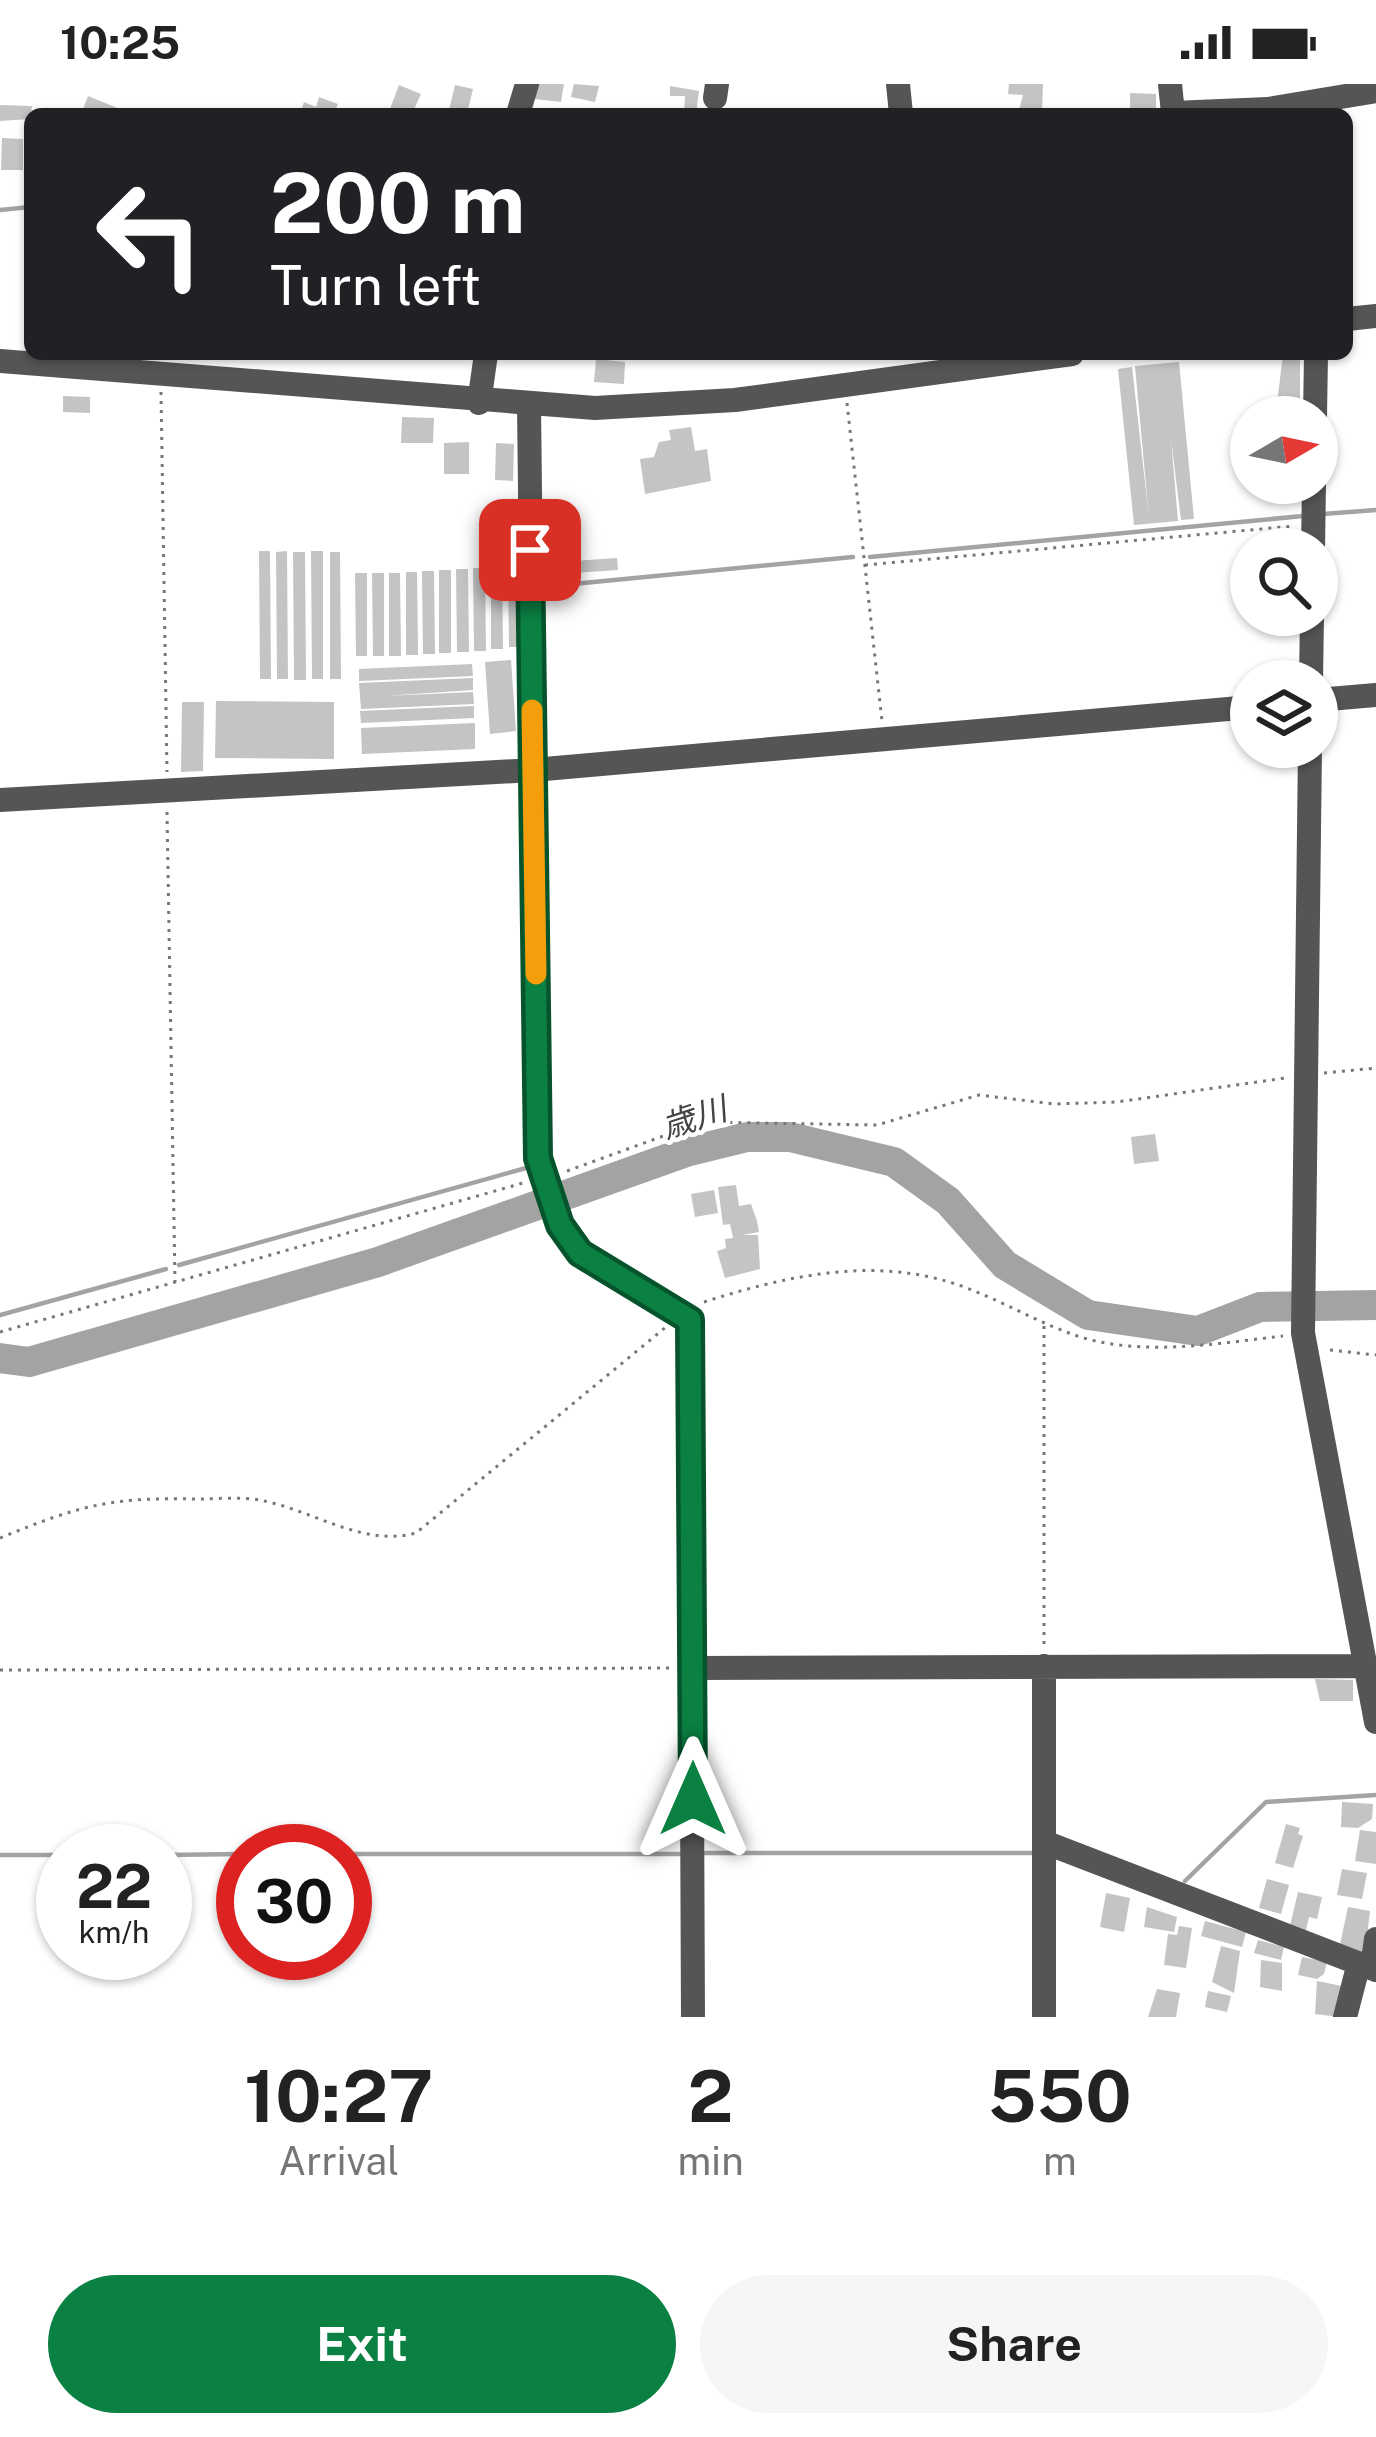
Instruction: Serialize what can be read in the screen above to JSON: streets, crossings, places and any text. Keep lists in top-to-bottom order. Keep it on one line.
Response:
{"water":["歳川"],"north":"right","page":{"status":"10:25","turn":["200 m","Turn left"],"speed":"22 km/h","limit":"30","eta":["10:27","Arrival","2","min","550","m"],"buttons":["Exit","Share"]}}
